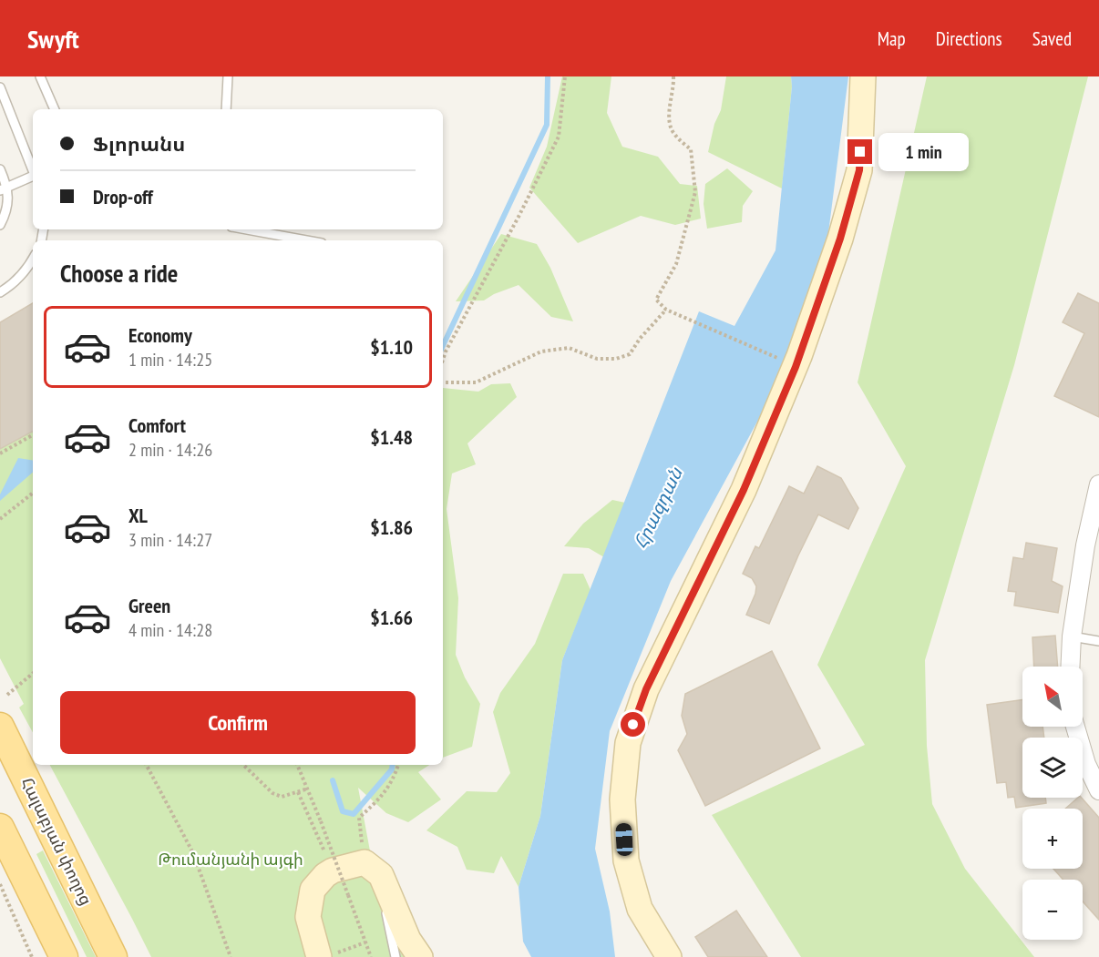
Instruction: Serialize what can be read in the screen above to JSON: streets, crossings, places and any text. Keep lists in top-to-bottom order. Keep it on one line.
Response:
{"streets":{"main road":["Հալաբյան փողոց"]},"water":["Հրազդան"],"parks":["Թումանյանի այգի"],"north":"top left","page":{"header":"Swyft","nav":["Map","Directions","Saved"],"banner":["Ֆլորանս","Drop-off"],"bubble":"1 min","heading":"Choose a ride","list":[{"name":"Economy","note":"1 min · 14:25","value":"$1.10"},{"name":"Comfort","note":"2 min · 14:26","value":"$1.48"},{"name":"XL","note":"3 min · 14:27","value":"$1.86"},{"name":"Green","note":"4 min · 14:28","value":"$1.66"}],"map_buttons":["+","−"],"buttons":"Confirm"}}
